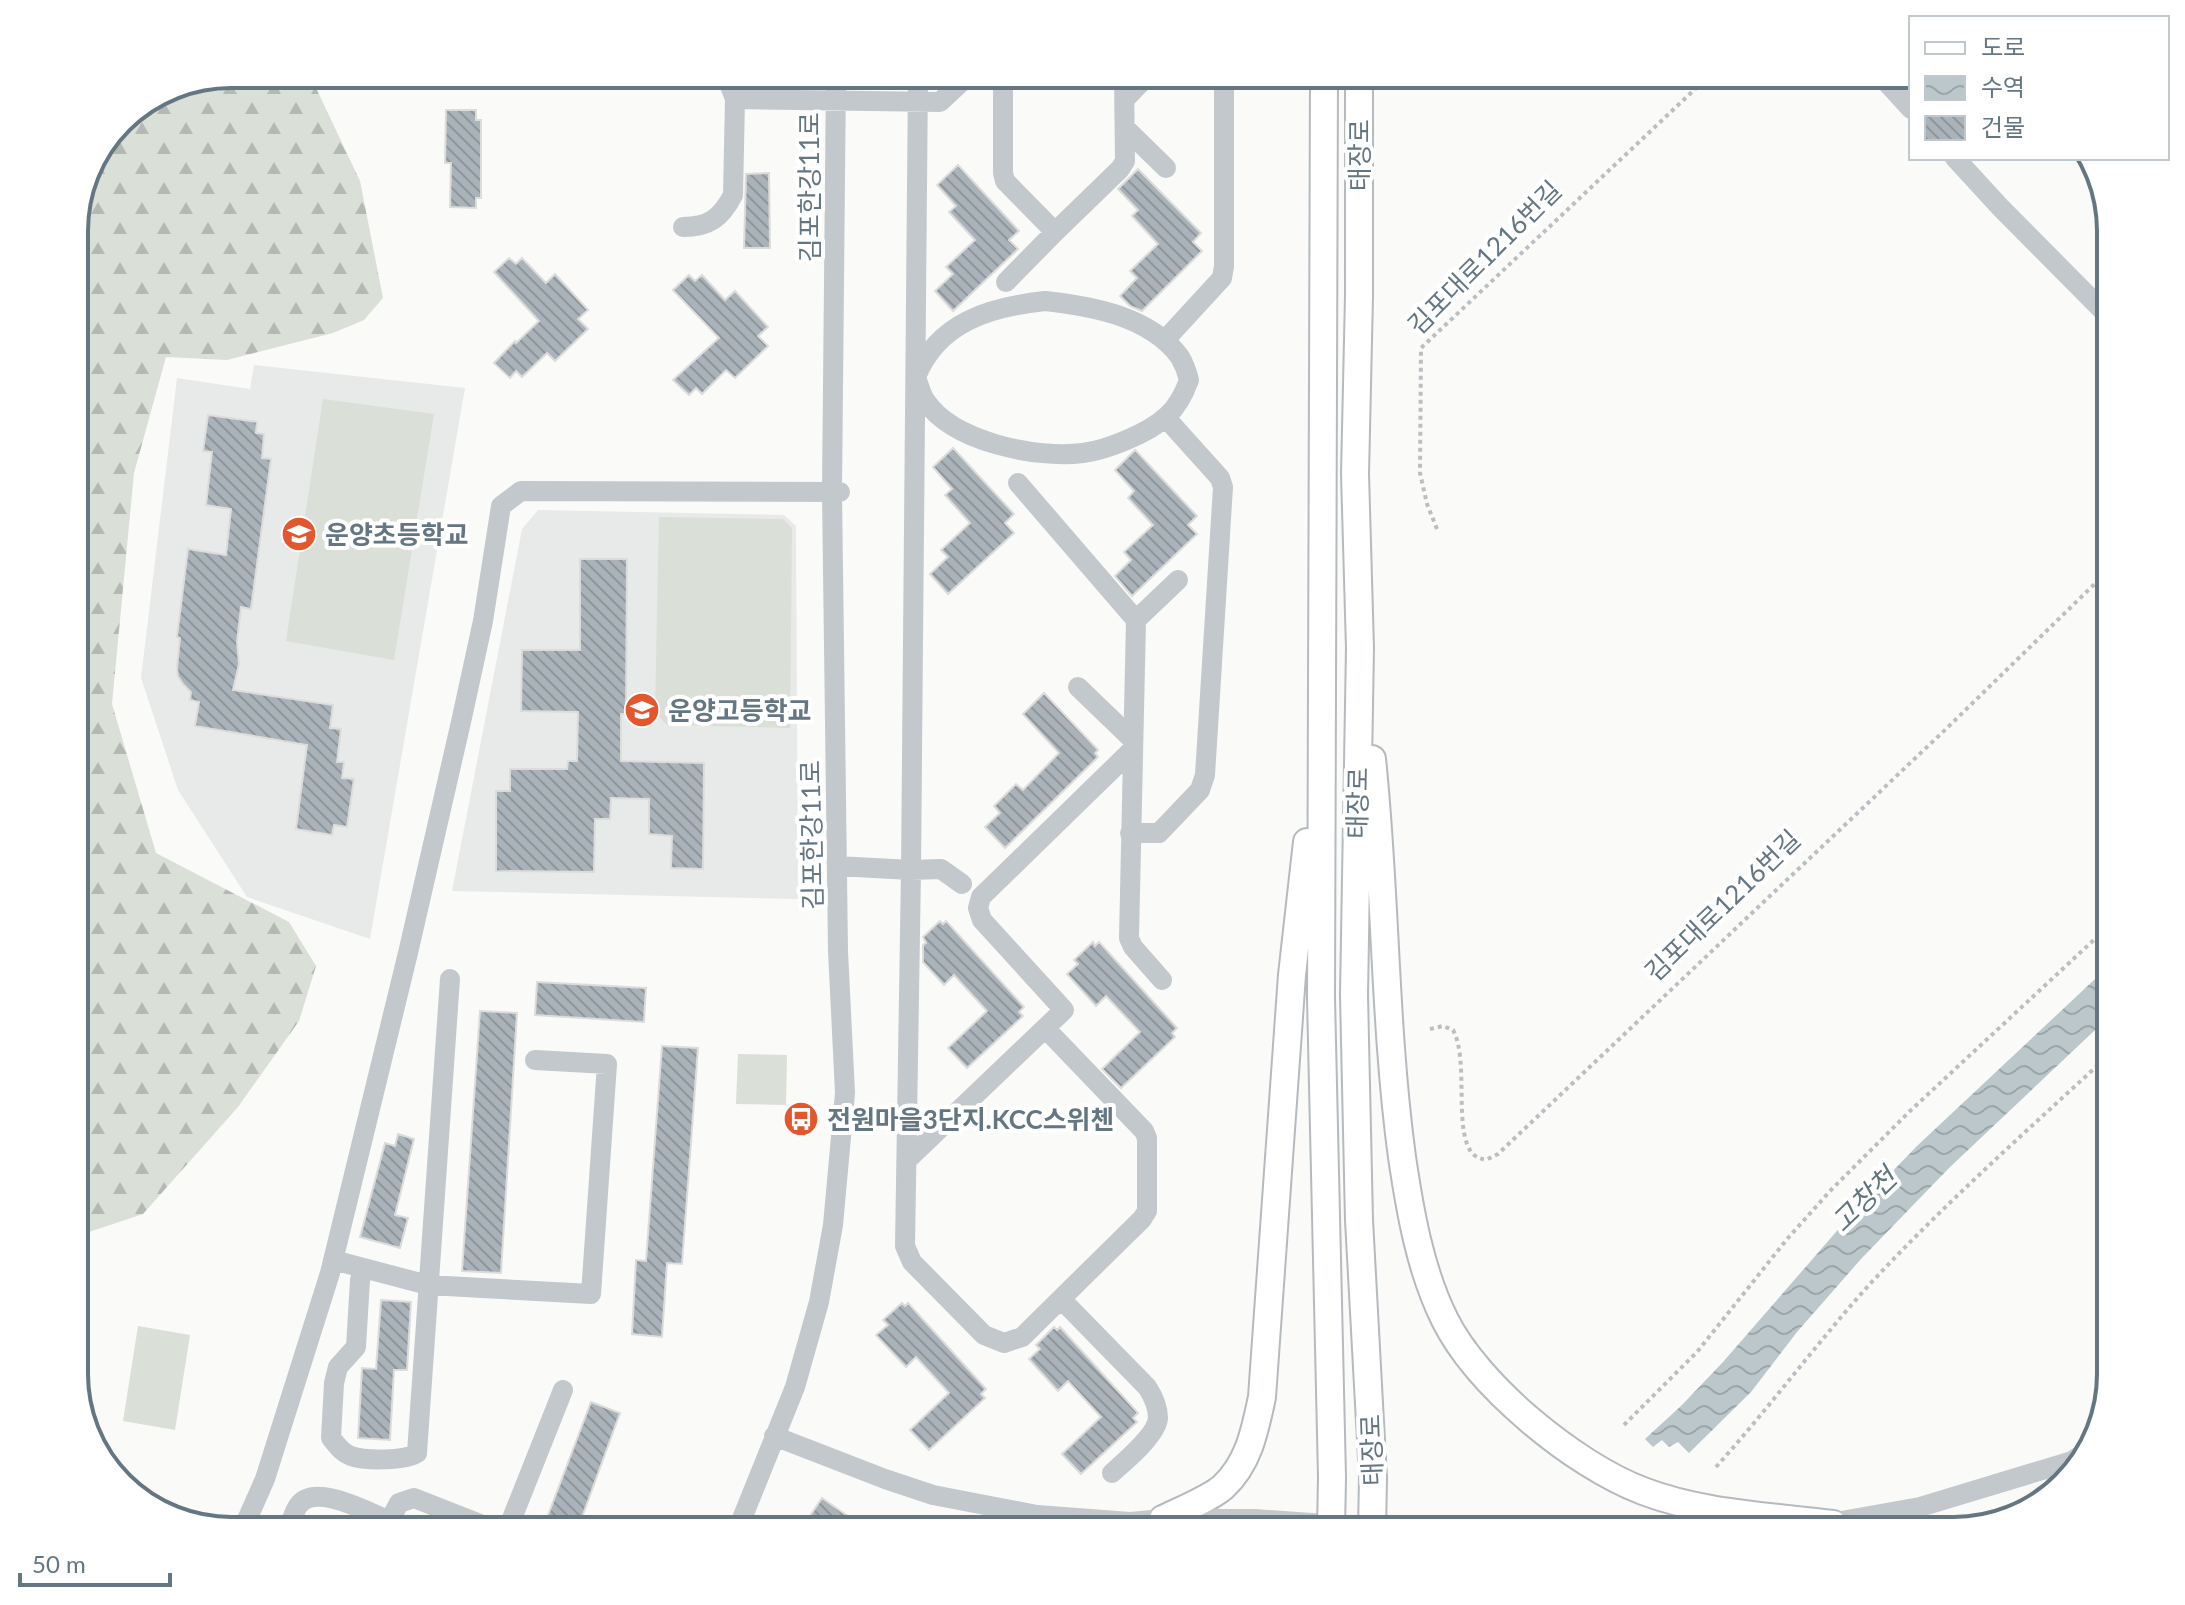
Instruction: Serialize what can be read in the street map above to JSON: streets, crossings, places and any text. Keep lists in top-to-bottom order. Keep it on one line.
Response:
{"streets":{"main road":["태장로"],"street":["김포한강11로"],"path":["김포대로1216번길"]},"water":["고창천"],"places":{"school or university":["운양초등학교","운양고등학교"],"bus stop":["전원마을3단지.KCC스위첸"]},"legend":["도로","수역","건물"],"scale_bar":"50 m"}
